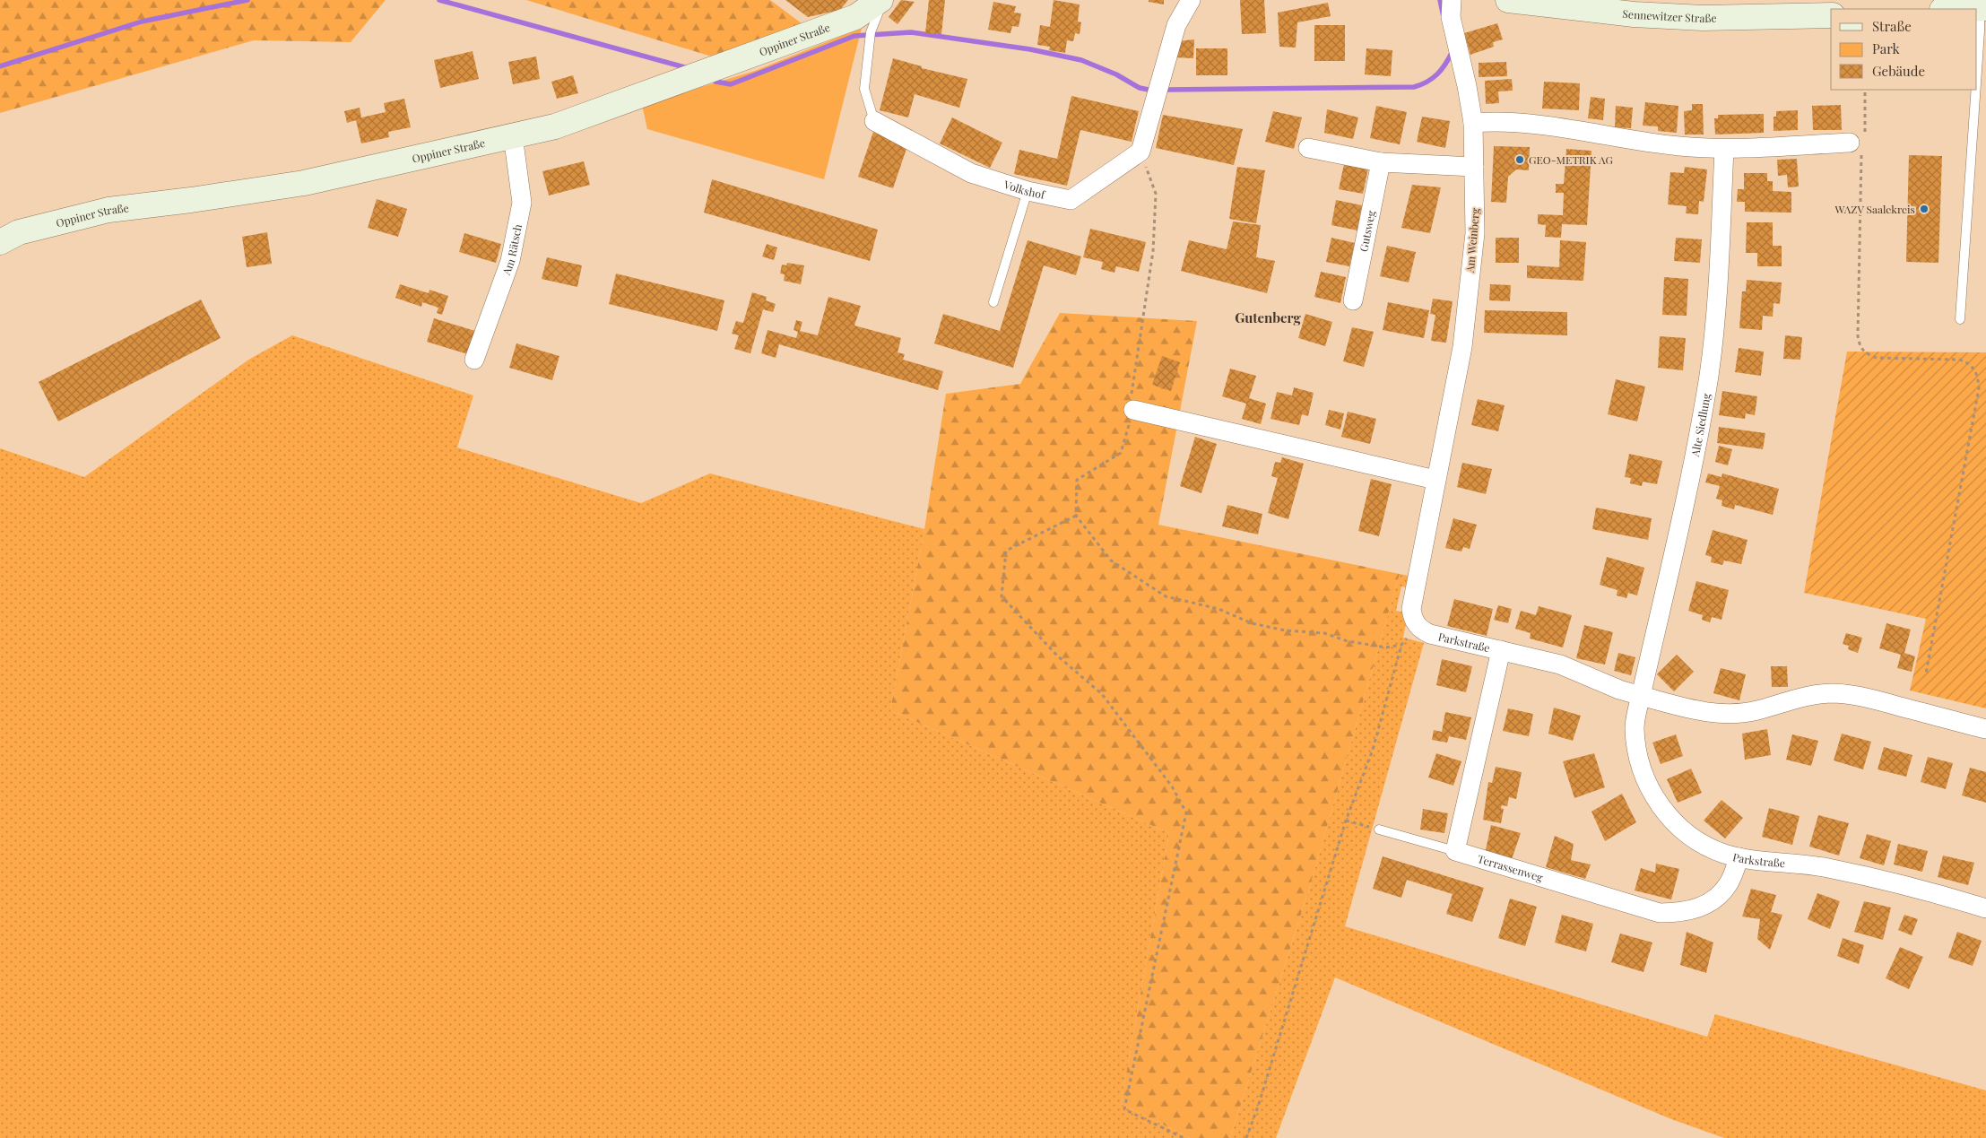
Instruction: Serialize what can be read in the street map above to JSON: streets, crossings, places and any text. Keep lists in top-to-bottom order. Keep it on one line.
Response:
{"streets":{"street":["Sennewitzer Straße","Oppiner Straße","Volkshof","Gutsweg","Am Weinberg","Am Rätsch","Alte Siedlung","Parkstraße","Terrassenweg"]},"crossings":[["Oppiner Straße","Volkshof"],["Oppiner Straße","Am Rätsch"],["Am Weinberg","Parkstraße"],["Alte Siedlung","Parkstraße"],["Parkstraße","Terrassenweg"]],"districts":["Gutenberg"],"places":["GEO-METRIK AG","WAZV Saalekreis"],"legend":["Straße","Park","Gebäude"]}
